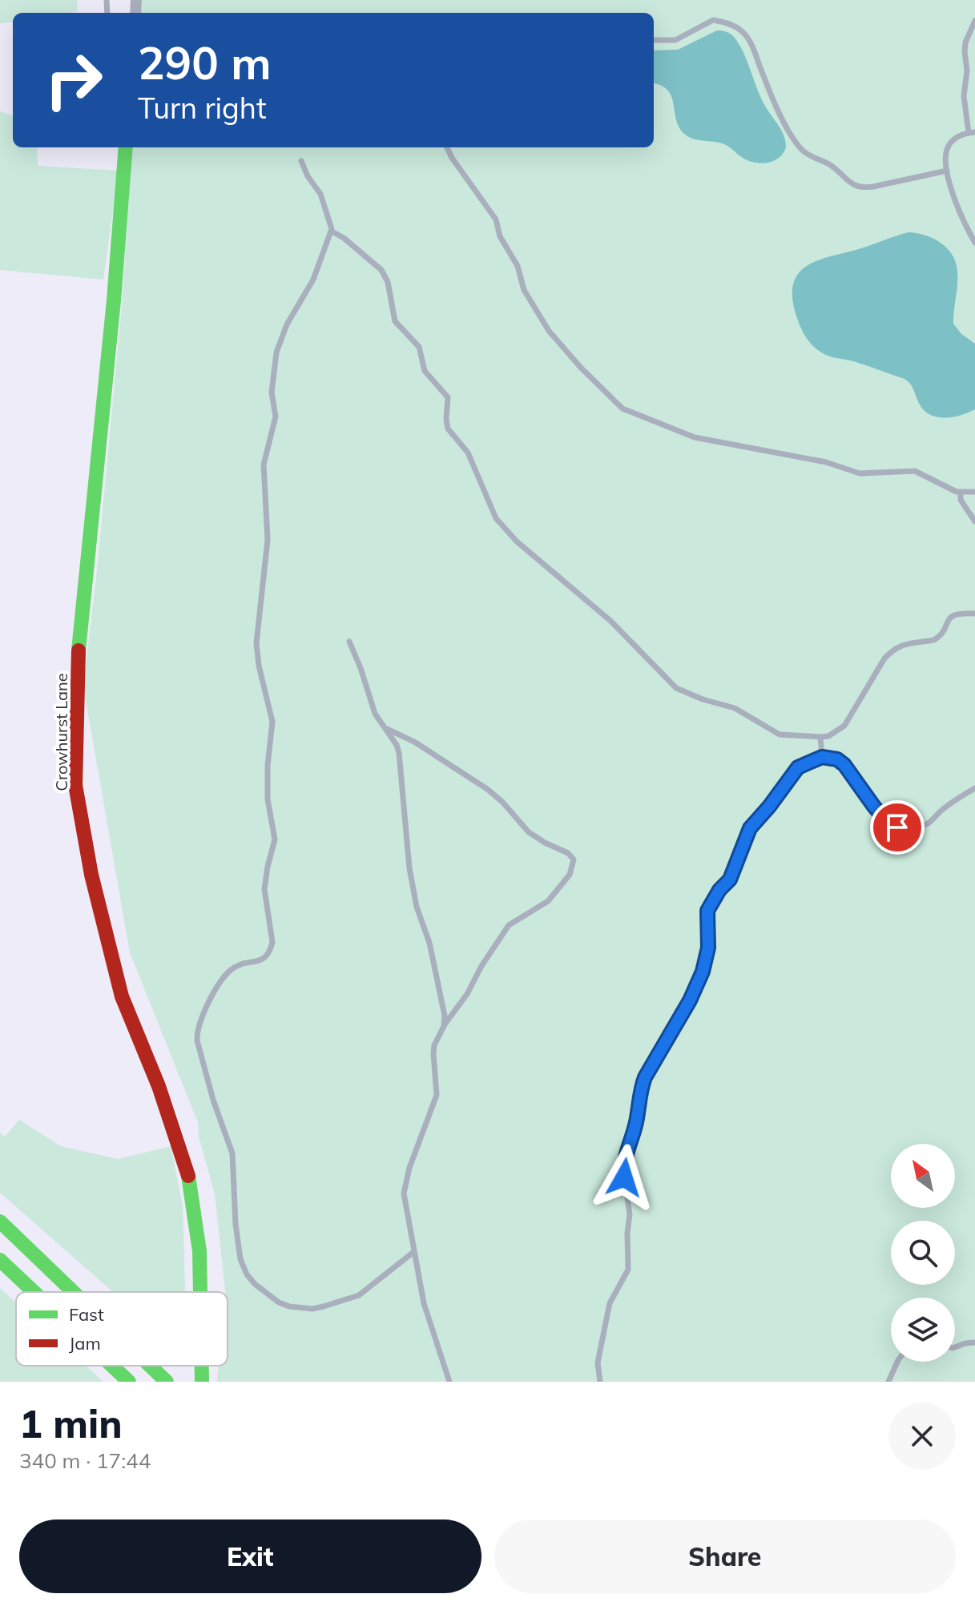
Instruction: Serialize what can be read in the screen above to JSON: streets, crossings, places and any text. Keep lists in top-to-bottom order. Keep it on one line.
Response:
{"streets":{"main road":["Crowhurst Lane"]},"legend":["Fast","Jam"],"north":"top left","page":{"turn":["290 m","Turn right"],"heading":["1 min","340 m · 17:44"],"buttons":["Exit","Share"]}}
